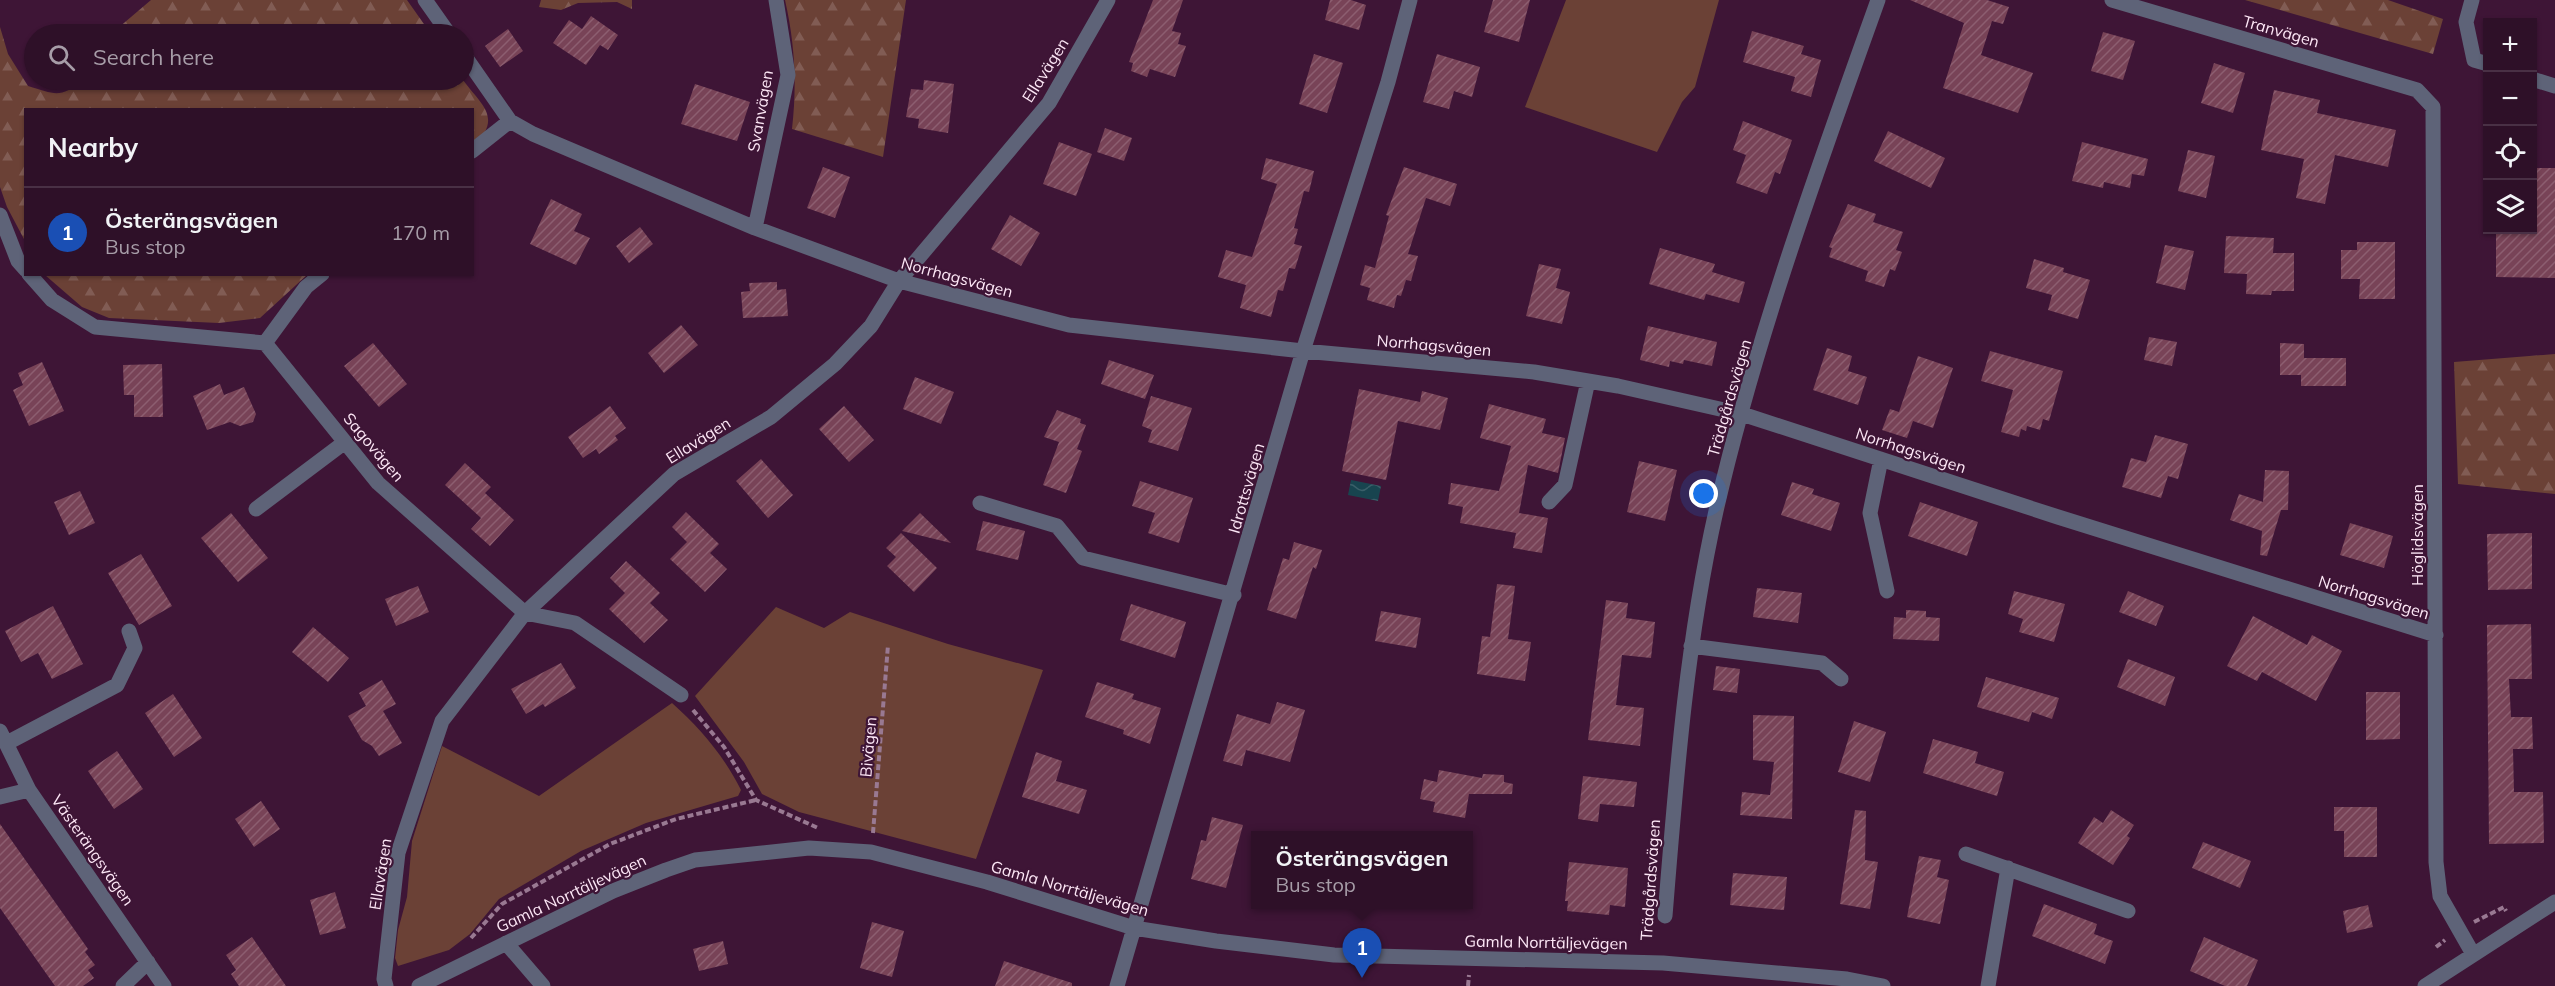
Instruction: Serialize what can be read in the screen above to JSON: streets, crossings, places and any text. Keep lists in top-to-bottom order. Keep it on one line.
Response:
{"streets":{"street":["Tranvägen","Ellavägen","Svanvägen","Norrhagsvägen","Trädgårdsvägen","Sagovägen","Idrottsvägen","Höglidsvägen","Västerängsvägen","Gamla Norrtäljevägen"],"path":["Bivägen"]},"crossings":[["Tranvägen","Höglidsvägen"],["Ellavägen","Norrhagsvägen"],["Ellavägen","Sagovägen"],["Svanvägen","Norrhagsvägen"],["Norrhagsvägen","Trädgårdsvägen"],["Norrhagsvägen","Idrottsvägen"],["Norrhagsvägen","Höglidsvägen"],["Idrottsvägen","Gamla Norrtäljevägen"],["Bivägen","Gamla Norrtäljevägen"]],"page":{"map_buttons":["+","−"],"search":"Search here","heading":"Nearby","list":[{"mark":"1","name":"Österängsvägen","note":"Bus stop","value":"170 m"}],"popup":["Österängsvägen","Bus stop"],"pins":"1"}}
